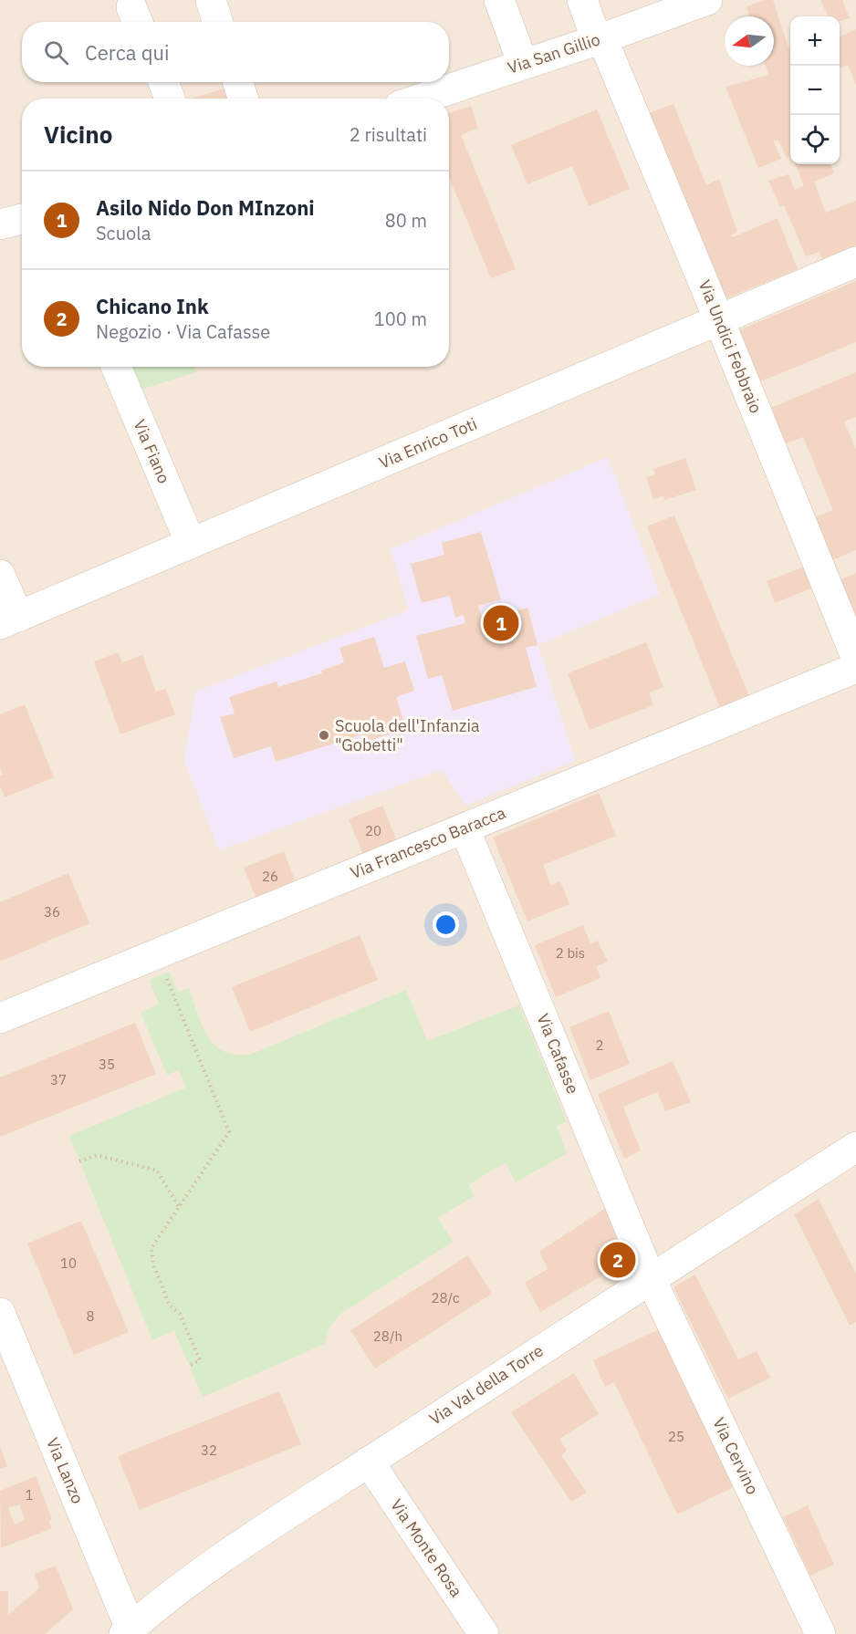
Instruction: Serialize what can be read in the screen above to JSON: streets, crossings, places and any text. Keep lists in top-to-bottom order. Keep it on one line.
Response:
{"streets":{"street":["Via San Gillio","Via Undici Febbraio","Via Enrico Toti","Via Fiano","Via Francesco Baracca","Via Cafasse","Via Val della Torre","Via Cervino","Via Lanzo","Via Monte Rosa"]},"crossings":[["Via San Gillio","Via Undici Febbraio"],["Via Undici Febbraio","Via Enrico Toti"],["Via Enrico Toti","Via Fiano"],["Via Francesco Baracca","Via Cafasse"],["Via Cafasse","Via Val della Torre"],["Via Cafasse","Via Cervino"],["Via Val della Torre","Via Cervino"],["Via Val della Torre","Via Lanzo"],["Via Val della Torre","Via Monte Rosa"]],"places":["Scuola dell'Infanzia \"Gobetti\""],"house_numbers":["20","26","36","2 bis","2","35","37","10","28/c","8","28/h","25","32","1"],"north":"left","page":{"map_buttons":["+","−"],"search":"Cerca qui","heading":["Vicino","2 risultati"],"list":[{"mark":"1","name":"Asilo Nido Don MInzoni","note":"Scuola","value":"80 m"},{"mark":"2","name":"Chicano Ink","note":"Negozio · Via Cafasse","value":"100 m"}],"pins":["1","2"]}}
